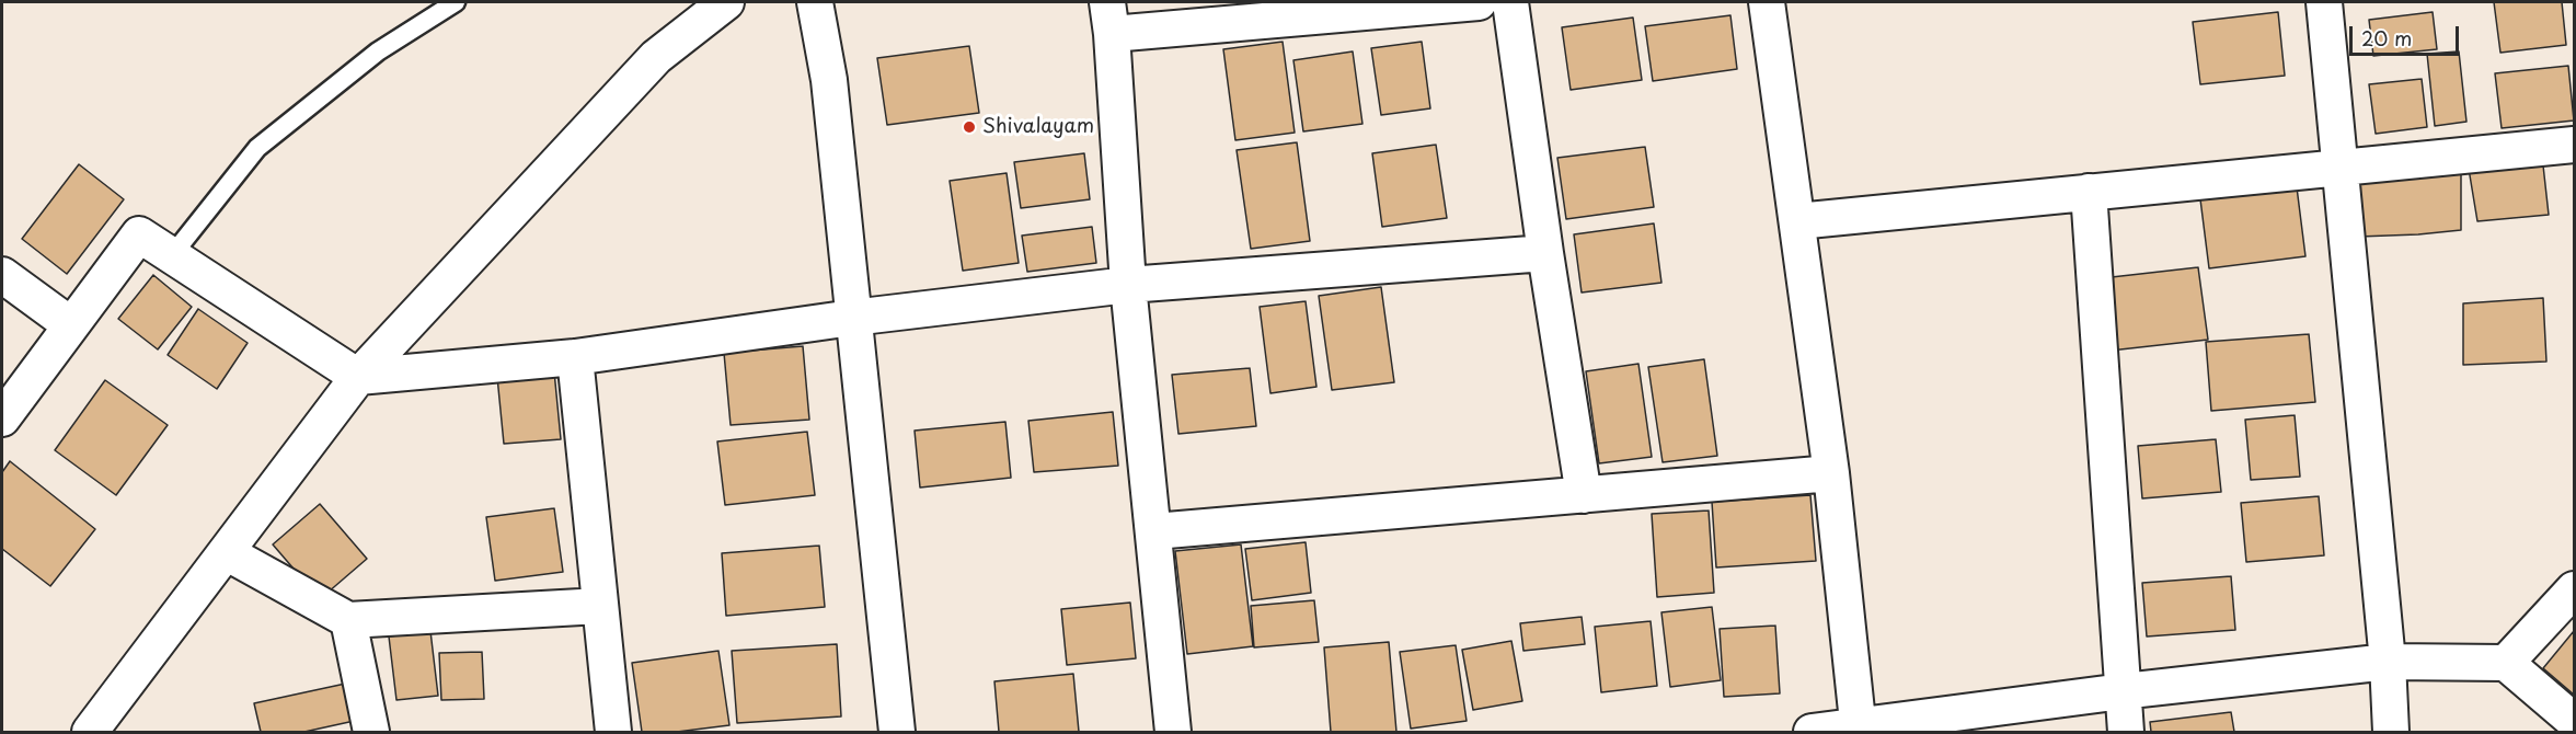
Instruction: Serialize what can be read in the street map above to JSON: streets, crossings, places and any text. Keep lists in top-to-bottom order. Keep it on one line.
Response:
{"places":["Shivalayam"],"scale_bar":"20 m"}
